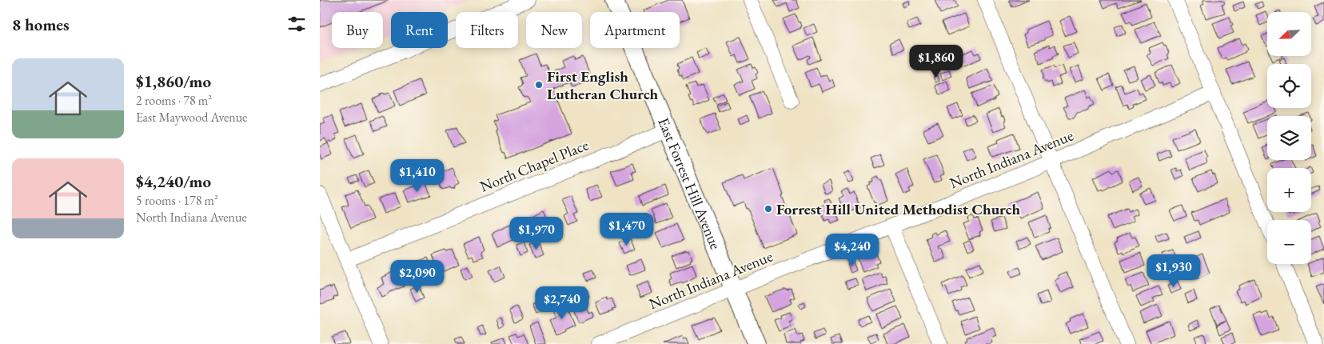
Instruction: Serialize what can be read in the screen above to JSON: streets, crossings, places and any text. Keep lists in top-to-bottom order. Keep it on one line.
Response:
{"streets":{"main road":["East Forrest Hill Avenue"],"street":["North Indiana Avenue","North Chapel Place"]},"crossings":[["North Indiana Avenue","East Forrest Hill Avenue"],["North Chapel Place","East Forrest Hill Avenue"]],"places":["First English Lutheran Church","Forrest Hill United Methodist Church"],"north":"bottom left","page":{"heading":"8 homes","map_buttons":["+","−"],"chip":["Buy","Rent","Filters","New","Apartment"],"price":["$1,860","$1,410","$1,470","$1,970","$4,240","$1,930","$2,090","$2,740"],"list":[{"name":"$1,860/mo","note":"2 rooms · 78 m² · East Maywood Avenue"},{"name":"$4,240/mo","note":"5 rooms · 178 m² · North Indiana Avenue"}]}}
